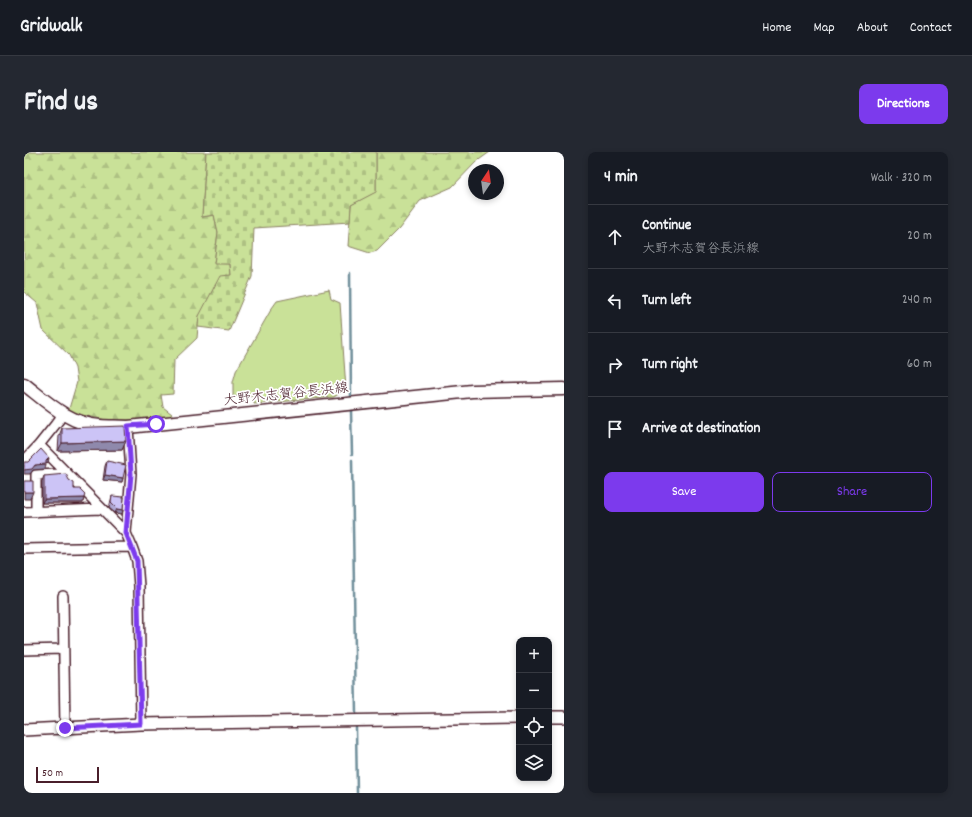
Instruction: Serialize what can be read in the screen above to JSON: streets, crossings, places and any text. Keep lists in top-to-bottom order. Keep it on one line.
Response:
{"streets":{"main road":["大野木志賀谷長浜線"]},"scale_bar":"50 m","north":"top","page":{"header":"Gridwalk","nav":["Home","Map","About","Contact"],"title":"Find us","buttons":["Directions",["Save","Share"]],"heading":["4 min","Walk · 320 m"],"list":[["Continue","大野木志賀谷長浜線","20 m"],["Turn left","240 m"],["Turn right","60 m"],"Arrive at destination"],"map_buttons":["+","−"],"scale":"50 m"}}
